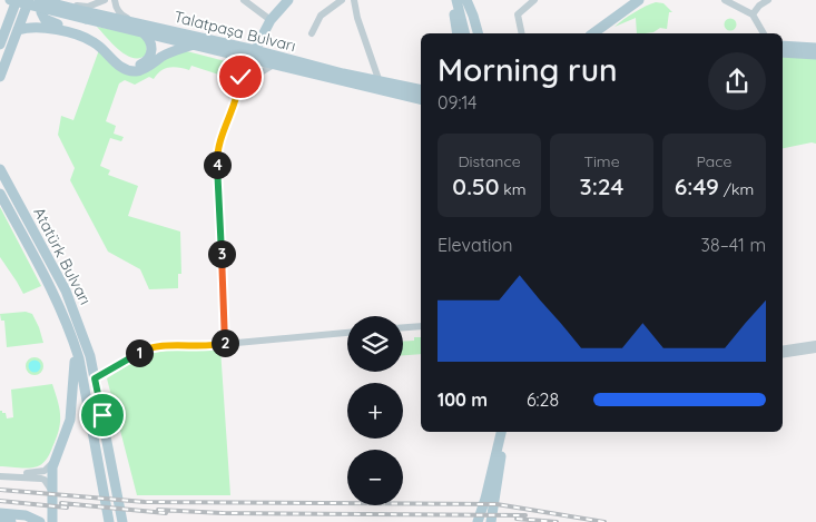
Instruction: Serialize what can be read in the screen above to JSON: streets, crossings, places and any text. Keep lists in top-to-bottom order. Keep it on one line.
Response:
{"streets":{"main road":["Talatpaşa Bulvarı","Atatürk Bulvarı"]},"page":{"heading":["Morning run","09:14"],"stats":[["Distance","0.50 km"],["Time","3:24"],["Pace","6:49 /km"]],"pins":["4","3","2","1"],"chart":["Elevation","38–41 m"],"map_buttons":["+","−"],"list":[{"name":"100 m","note":"6:28"}]}}
